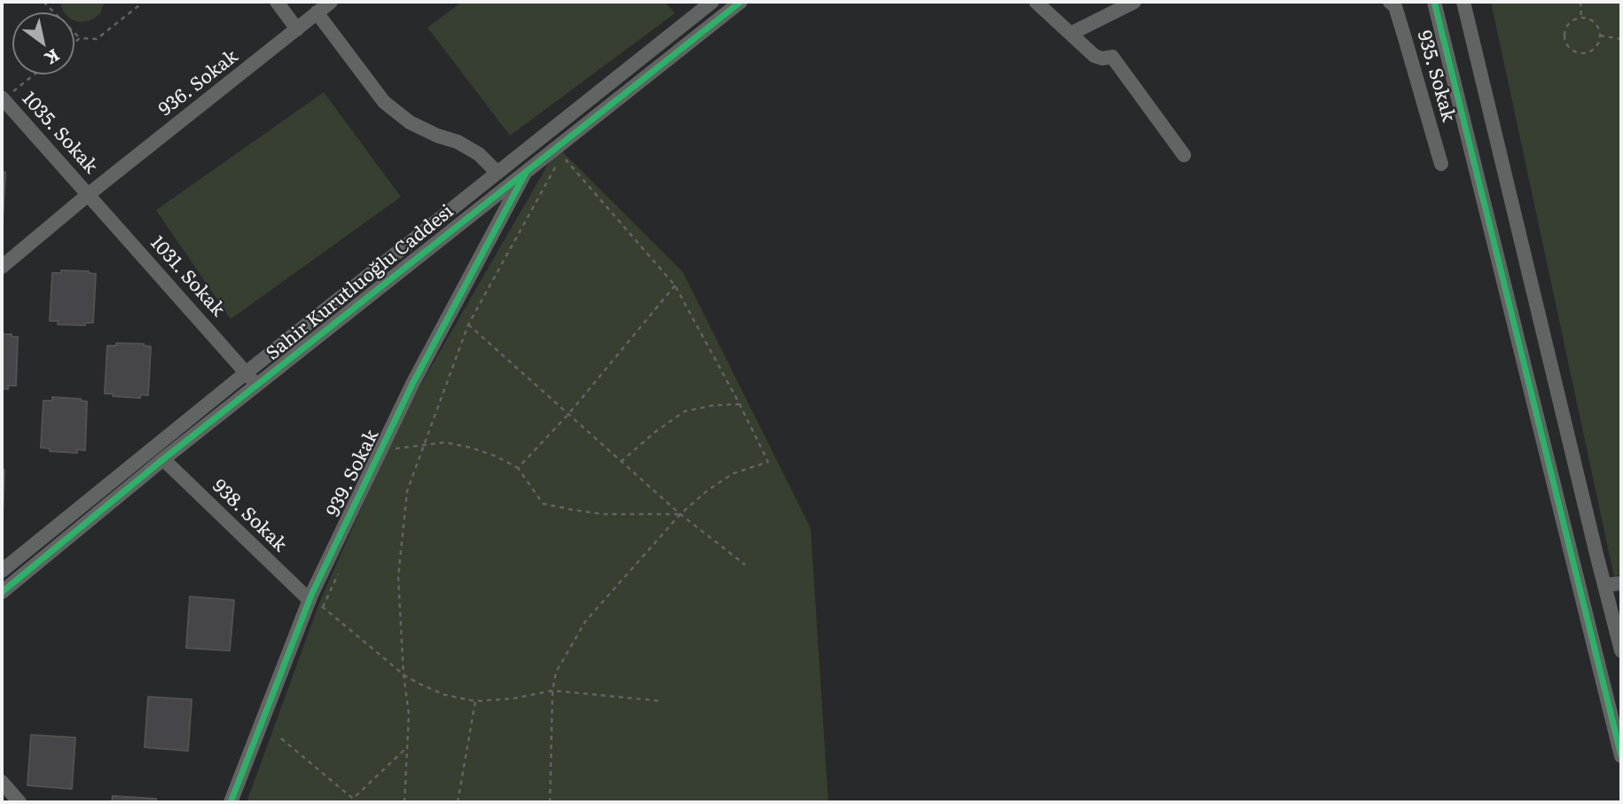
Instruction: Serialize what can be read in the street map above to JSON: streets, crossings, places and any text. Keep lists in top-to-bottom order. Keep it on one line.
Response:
{"streets":{"street":["935. Sokak","936. Sokak","1035. Sokak","1031. Sokak","Sahir Kurutluoğlu Caddesi","939. Sokak","938. Sokak"]},"crossings":[["936. Sokak","1035. Sokak"],["936. Sokak","1031. Sokak"],["1035. Sokak","1031. Sokak"],["1031. Sokak","Sahir Kurutluoğlu Caddesi"],["Sahir Kurutluoğlu Caddesi","939. Sokak"],["Sahir Kurutluoğlu Caddesi","938. Sokak"],["939. Sokak","938. Sokak"]],"north":"bottom right"}
